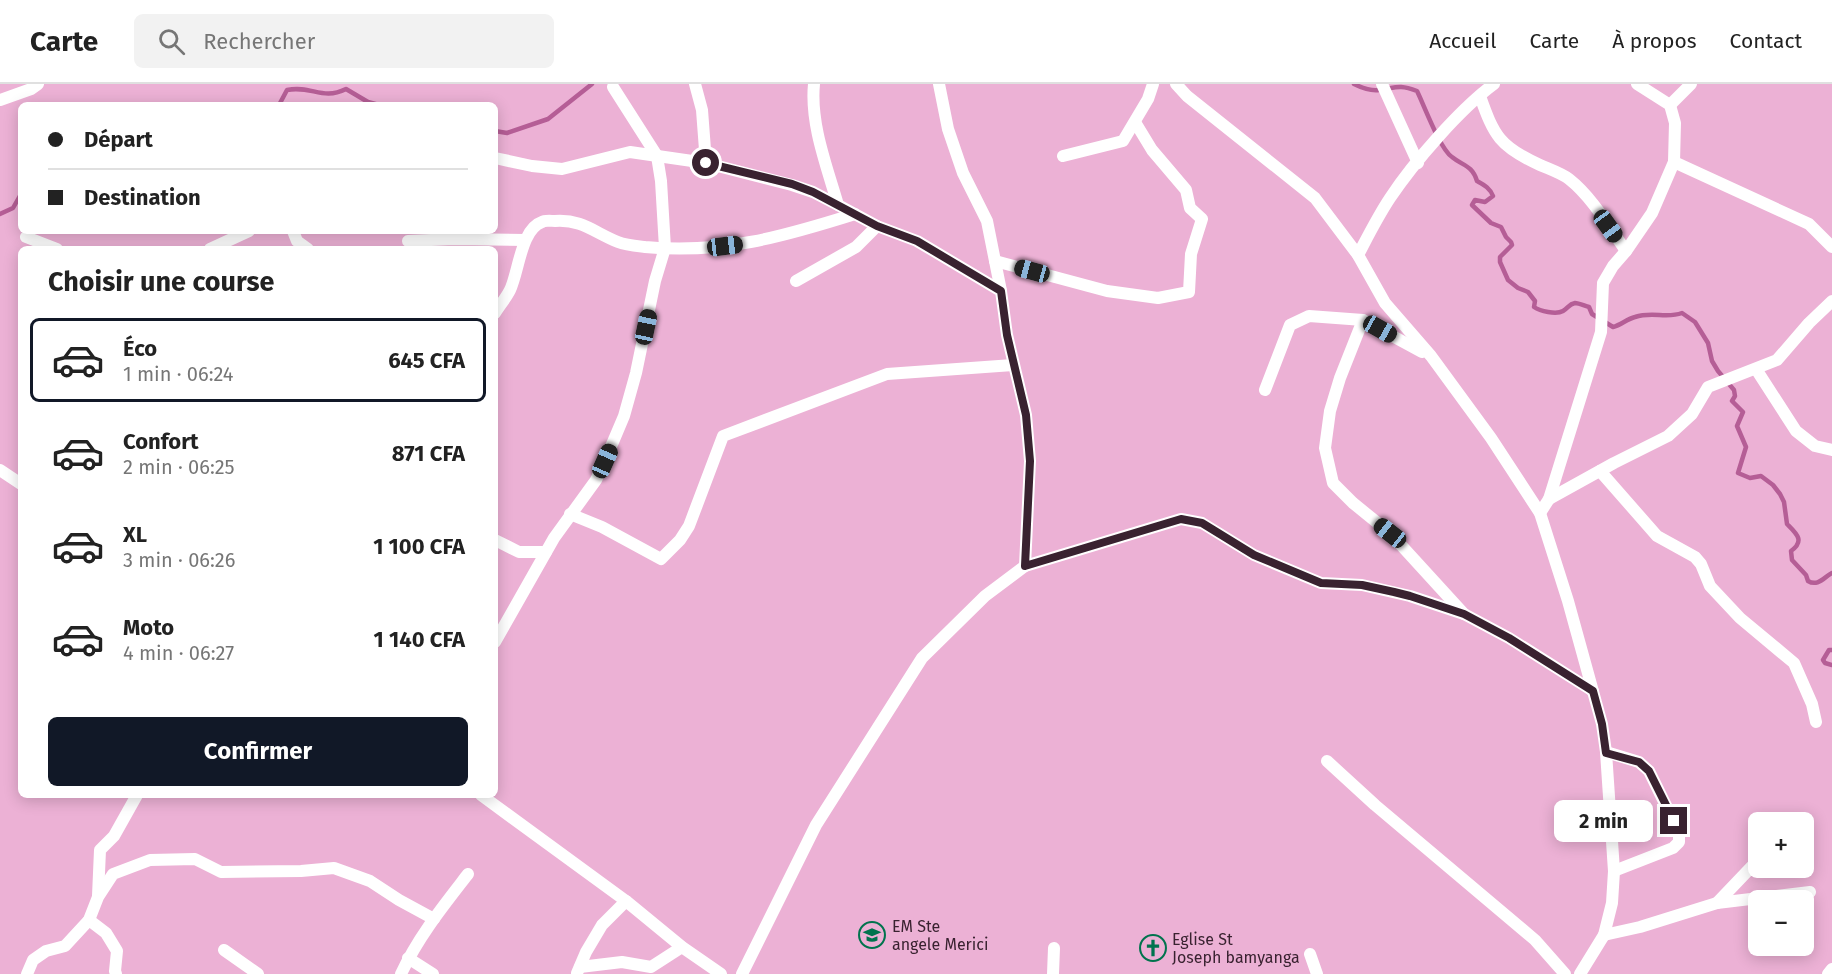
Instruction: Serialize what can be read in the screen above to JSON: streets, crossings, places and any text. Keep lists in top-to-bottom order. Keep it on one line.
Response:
{"places":{"school or university":["EM Ste angele Merici"],"church":["Eglise St Joseph bamyanga"]},"page":{"header":"Carte","search":"Rechercher","nav":["Accueil","Carte","À propos","Contact"],"banner":["Départ","Destination"],"heading":"Choisir une course","list":[{"name":"Éco","note":"1 min · 06:24","value":"645 CFA"},{"name":"Confort","note":"2 min · 06:25","value":"871 CFA"},{"name":"XL","note":"3 min · 06:26","value":"1 100 CFA"},{"name":"Moto","note":"4 min · 06:27","value":"1 140 CFA"}],"buttons":"Confirmer","bubble":"2 min","map_buttons":["+","−"]}}
